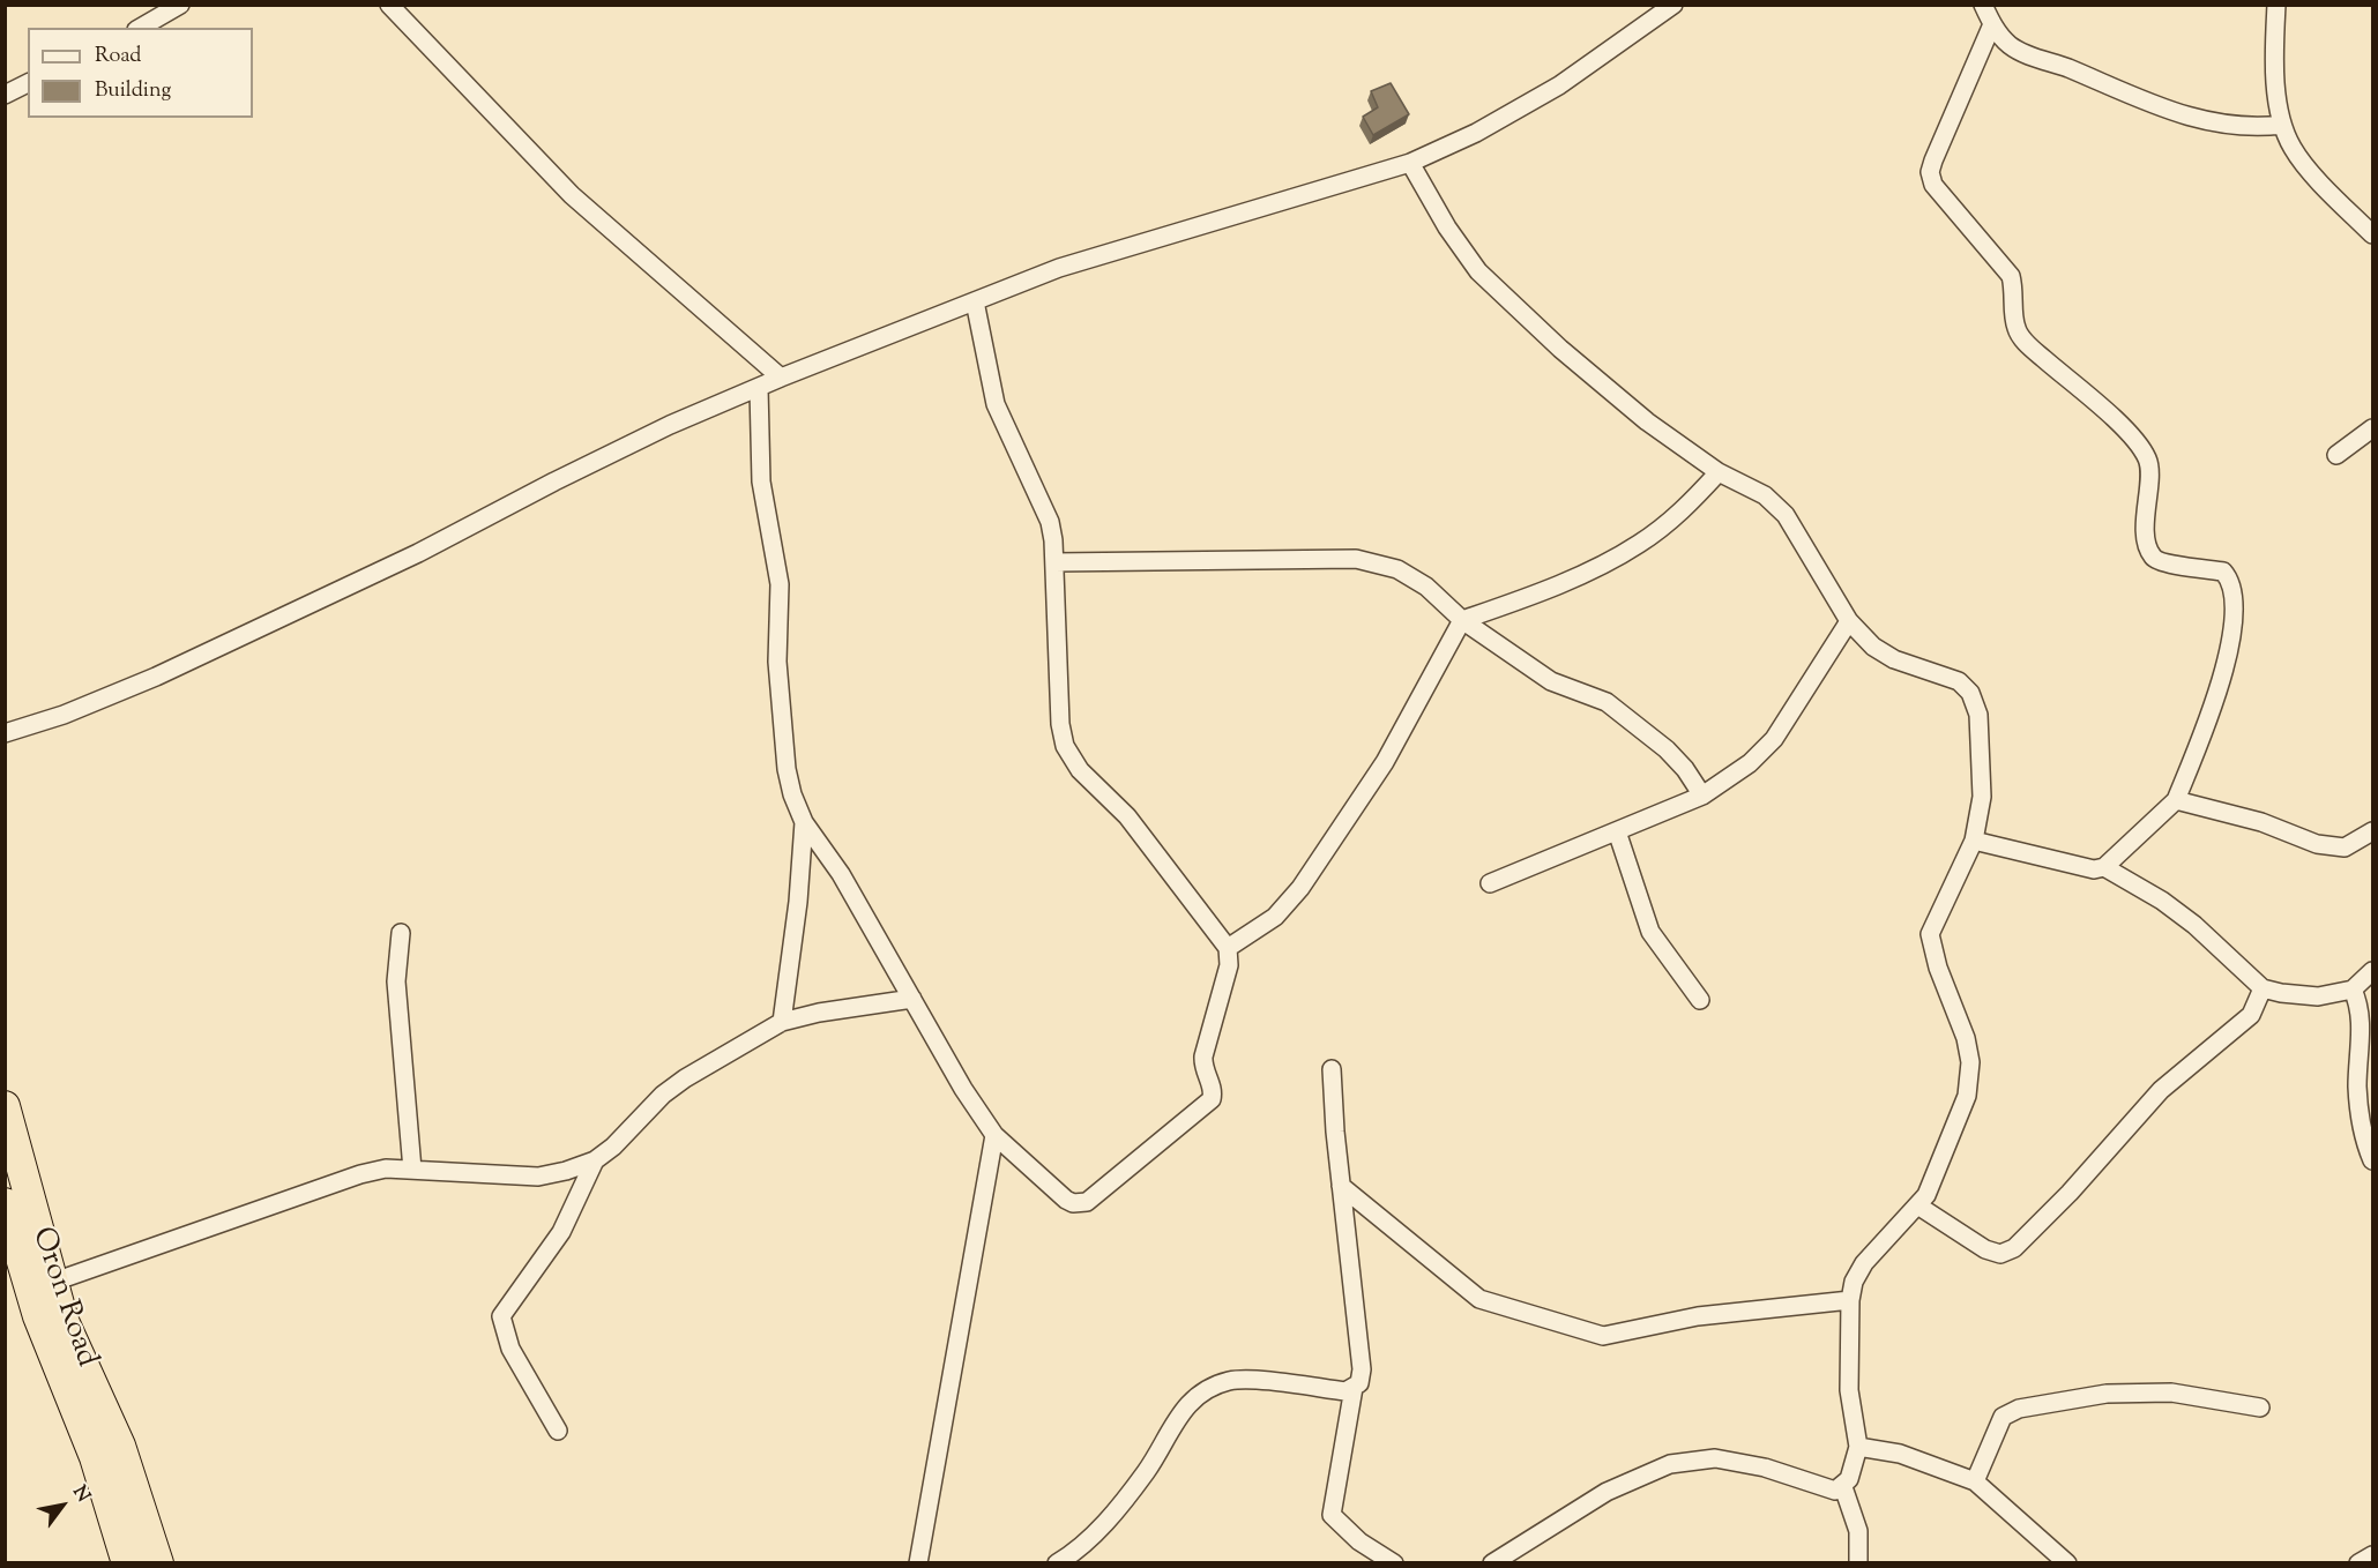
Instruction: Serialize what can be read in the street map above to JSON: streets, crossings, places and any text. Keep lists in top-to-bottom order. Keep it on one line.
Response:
{"streets":{"highway":["Oron Road"]},"legend":["Road","Building"],"north":"top right"}
